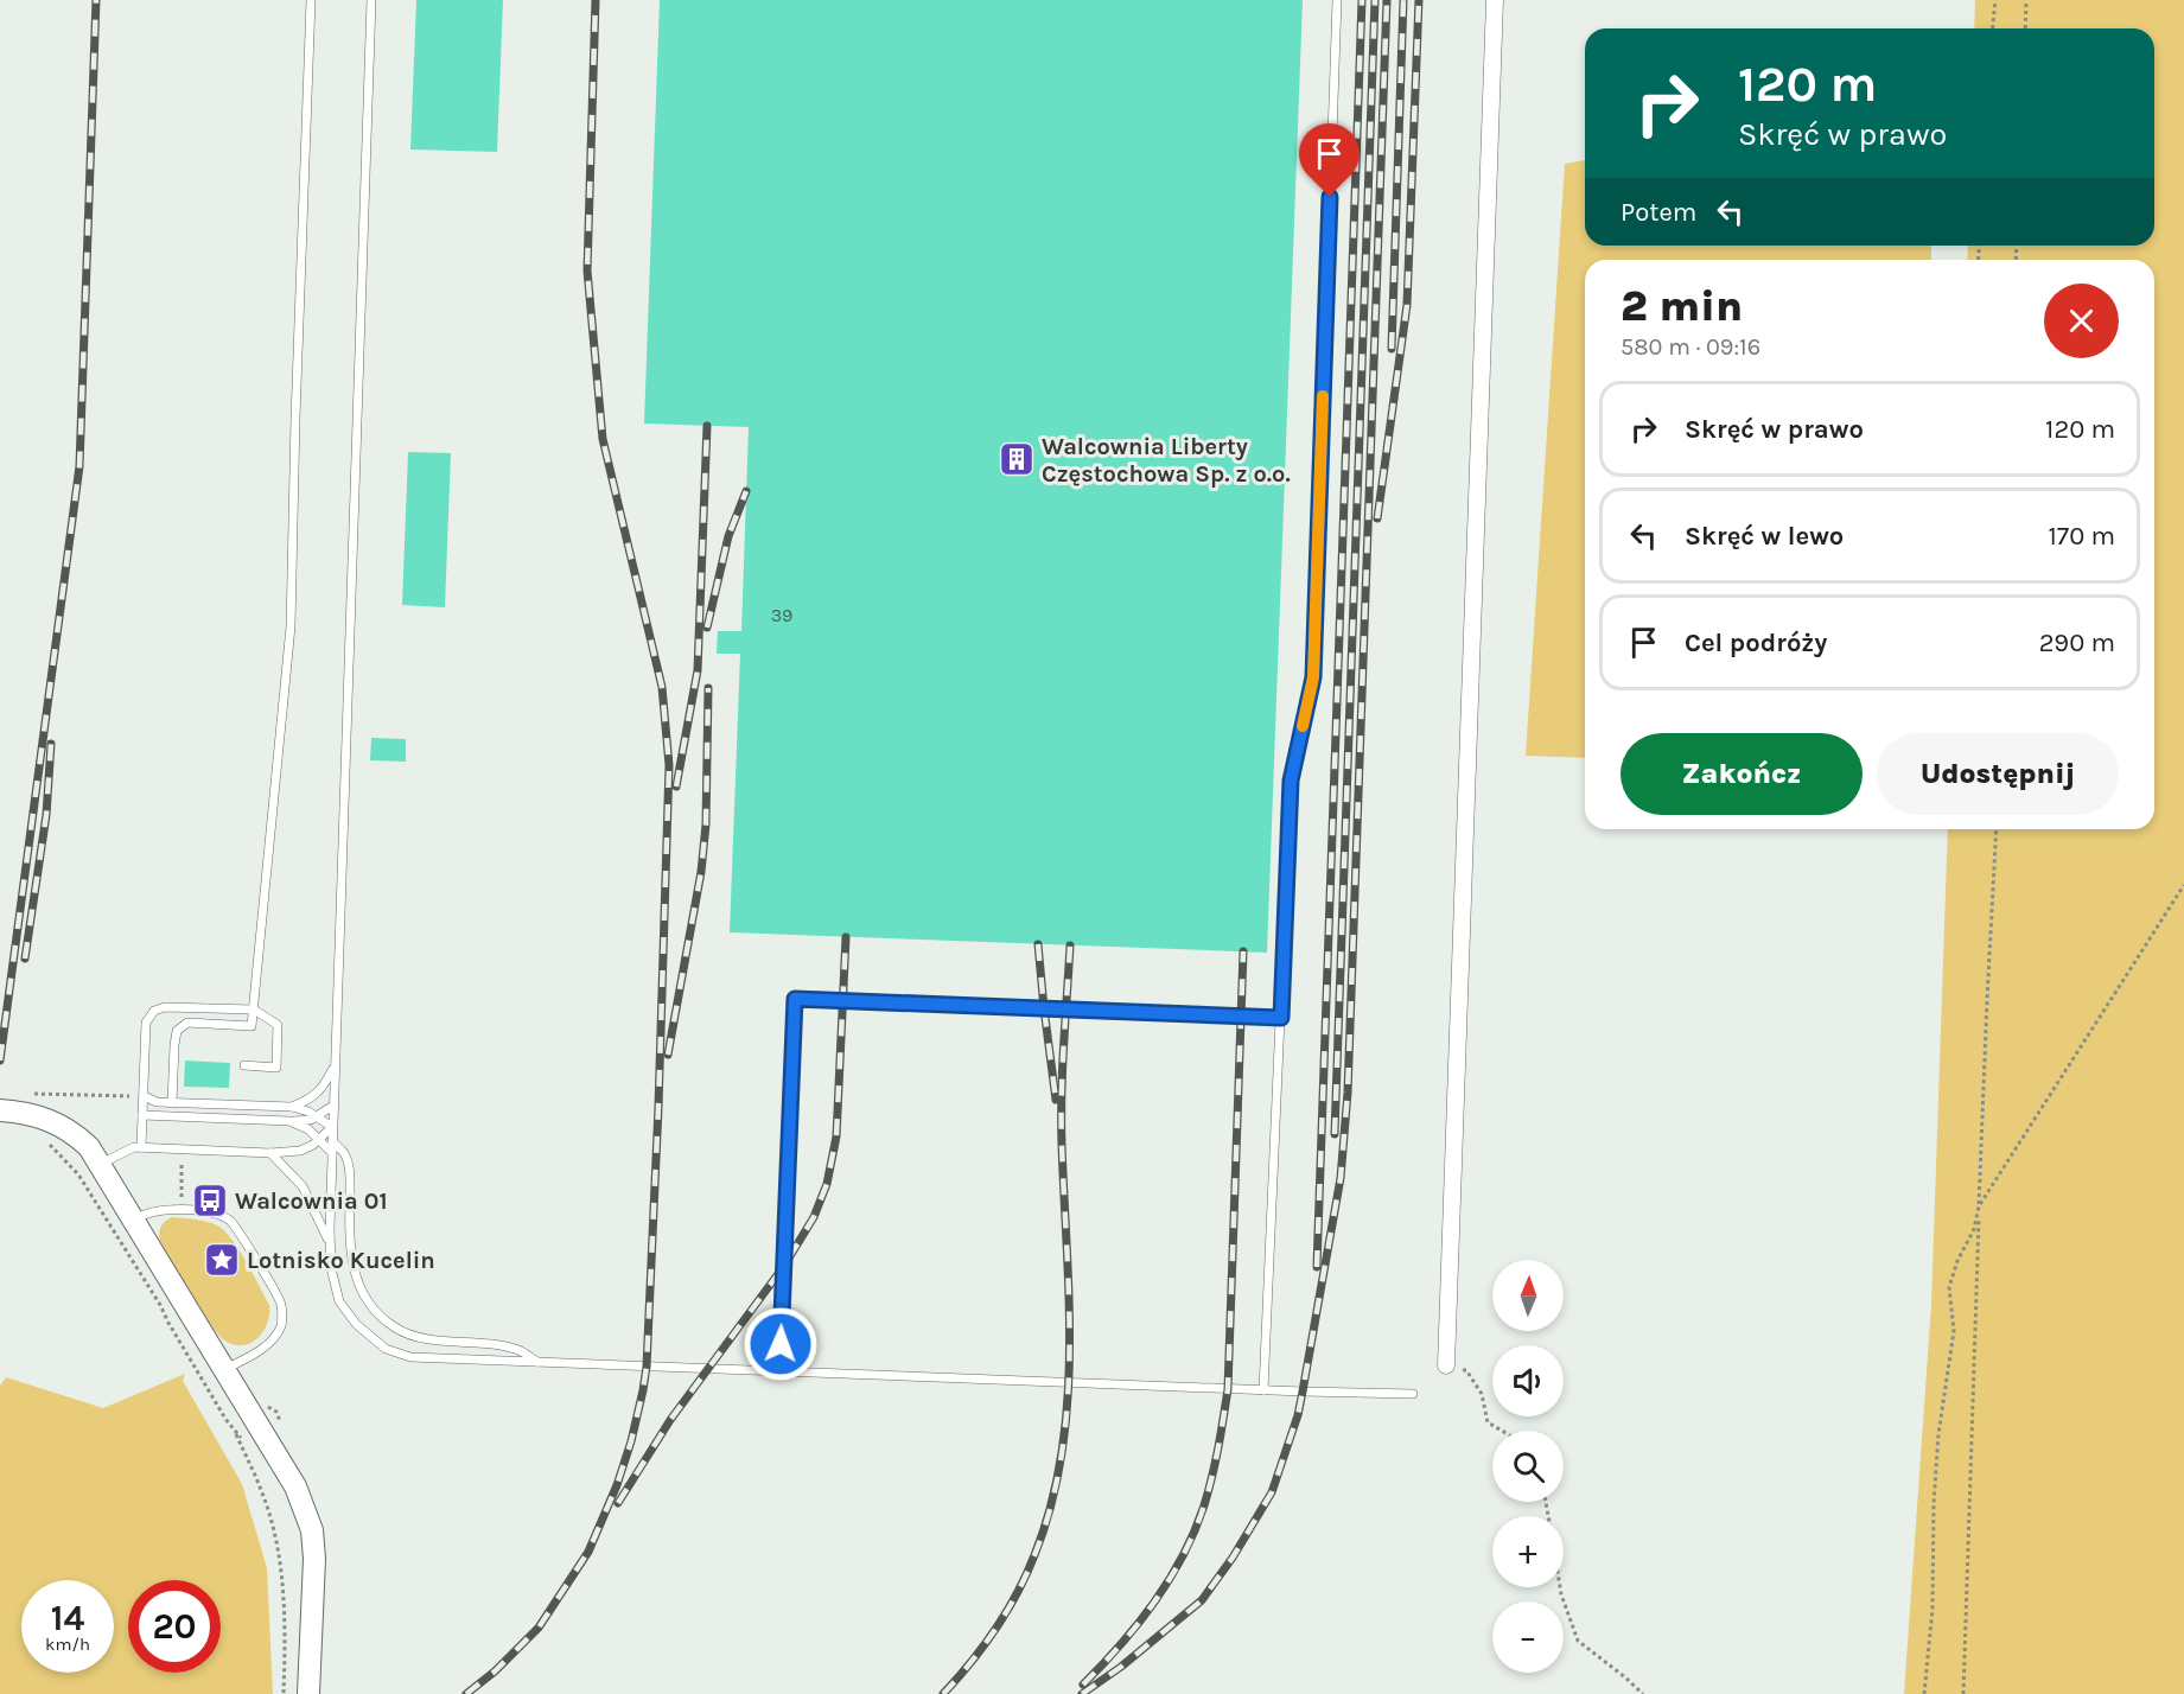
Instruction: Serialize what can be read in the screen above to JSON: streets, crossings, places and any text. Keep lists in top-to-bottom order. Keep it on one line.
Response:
{"places":{"building":["Walcownia Liberty Częstochowa Sp. z o.o."],"bus stop":["Walcownia 01"],"place":["Lotnisko Kucelin"]},"house_numbers":["39"],"north":"top","page":{"turn":["120 m","Skręć w prawo"],"then":"Potem","heading":["2 min","580 m · 09:16"],"list":[{"name":"Skręć w prawo","value":"120 m"},{"name":"Skręć w lewo","value":"170 m"},{"name":"Cel podróży","value":"290 m"}],"buttons":["Zakończ","Udostępnij"],"map_buttons":["+","−"],"speed":"14 km/h","limit":"20"}}
